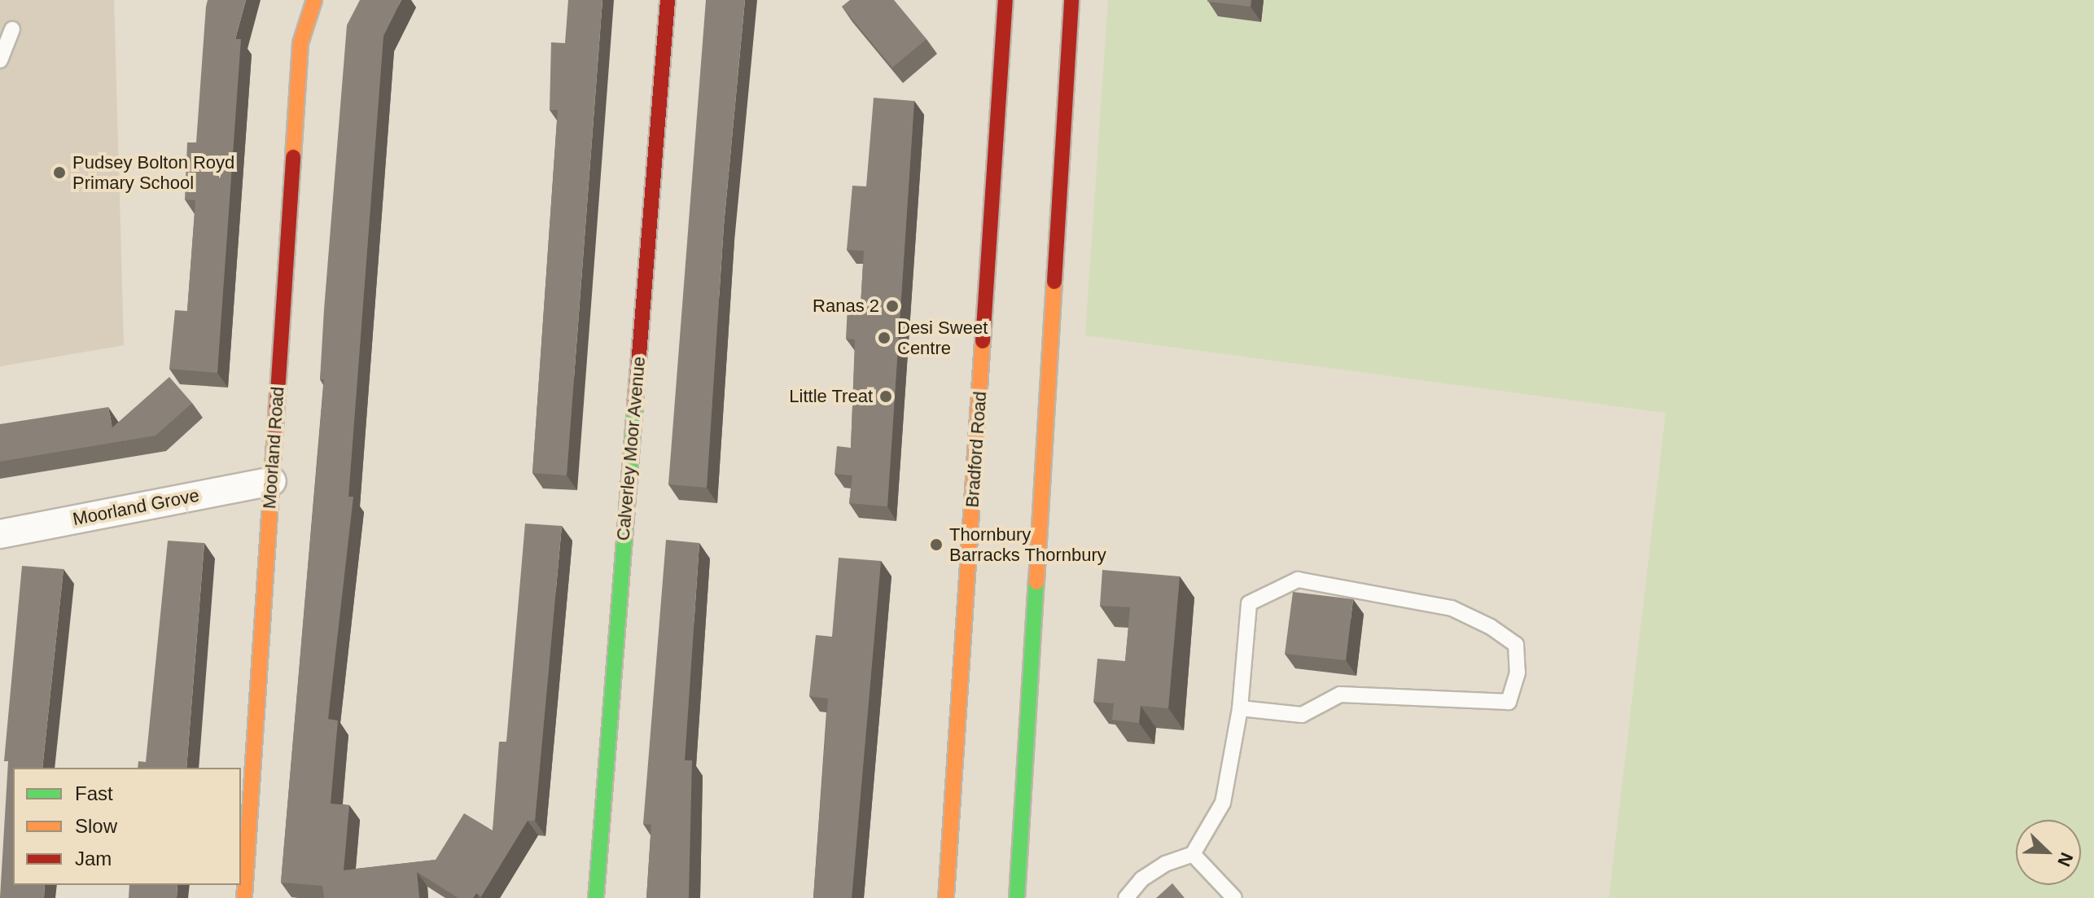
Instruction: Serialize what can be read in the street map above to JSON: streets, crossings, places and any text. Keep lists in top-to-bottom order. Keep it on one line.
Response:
{"streets":{"main road":["Moorland Road","Calverley Moor Avenue","Bradford Road"],"street":["Moorland Grove"]},"crossings":[["Moorland Road","Moorland Grove"]],"places":["Pudsey Bolton Royd Primary School","Ranas 2","Desi Sweet Centre","Little Treat","Thornbury Barracks Thornbury"],"legend":["Fast","Slow","Jam"],"north":"bottom right"}
